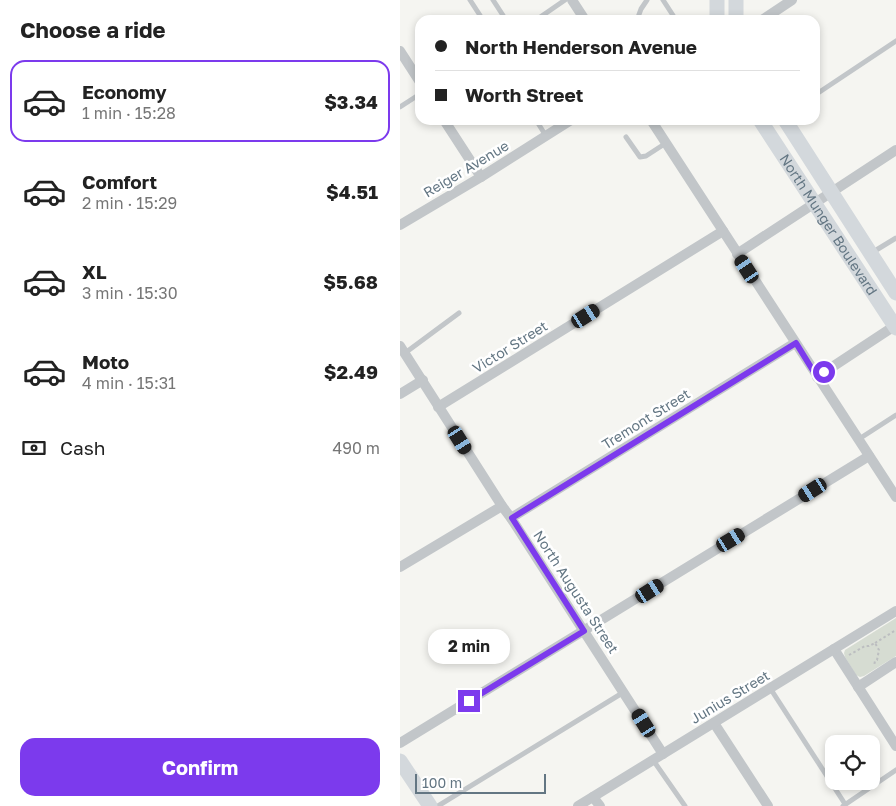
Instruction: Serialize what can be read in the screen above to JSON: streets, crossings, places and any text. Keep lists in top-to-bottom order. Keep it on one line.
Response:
{"streets":{"main road":["North Munger Boulevard"],"street":["Reiger Avenue","Victor Street","Tremont Street","North Augusta Street","Junius Street"]},"crossings":[["Victor Street","North Augusta Street"],["Tremont Street","North Augusta Street"],["North Augusta Street","Junius Street"]],"scale_bar":"100 m","page":{"heading":"Choose a ride","banner":["North Henderson Avenue","Worth Street"],"list":[{"name":"Economy","note":"1 min · 15:28","value":"$3.34"},{"name":"Comfort","note":"2 min · 15:29","value":"$4.51"},{"name":"XL","note":"3 min · 15:30","value":"$5.68"},{"name":"Moto","note":"4 min · 15:31","value":"$2.49"}],"pay":["Cash","490 m"],"bubble":"2 min","buttons":"Confirm","scale":"100 m"}}
